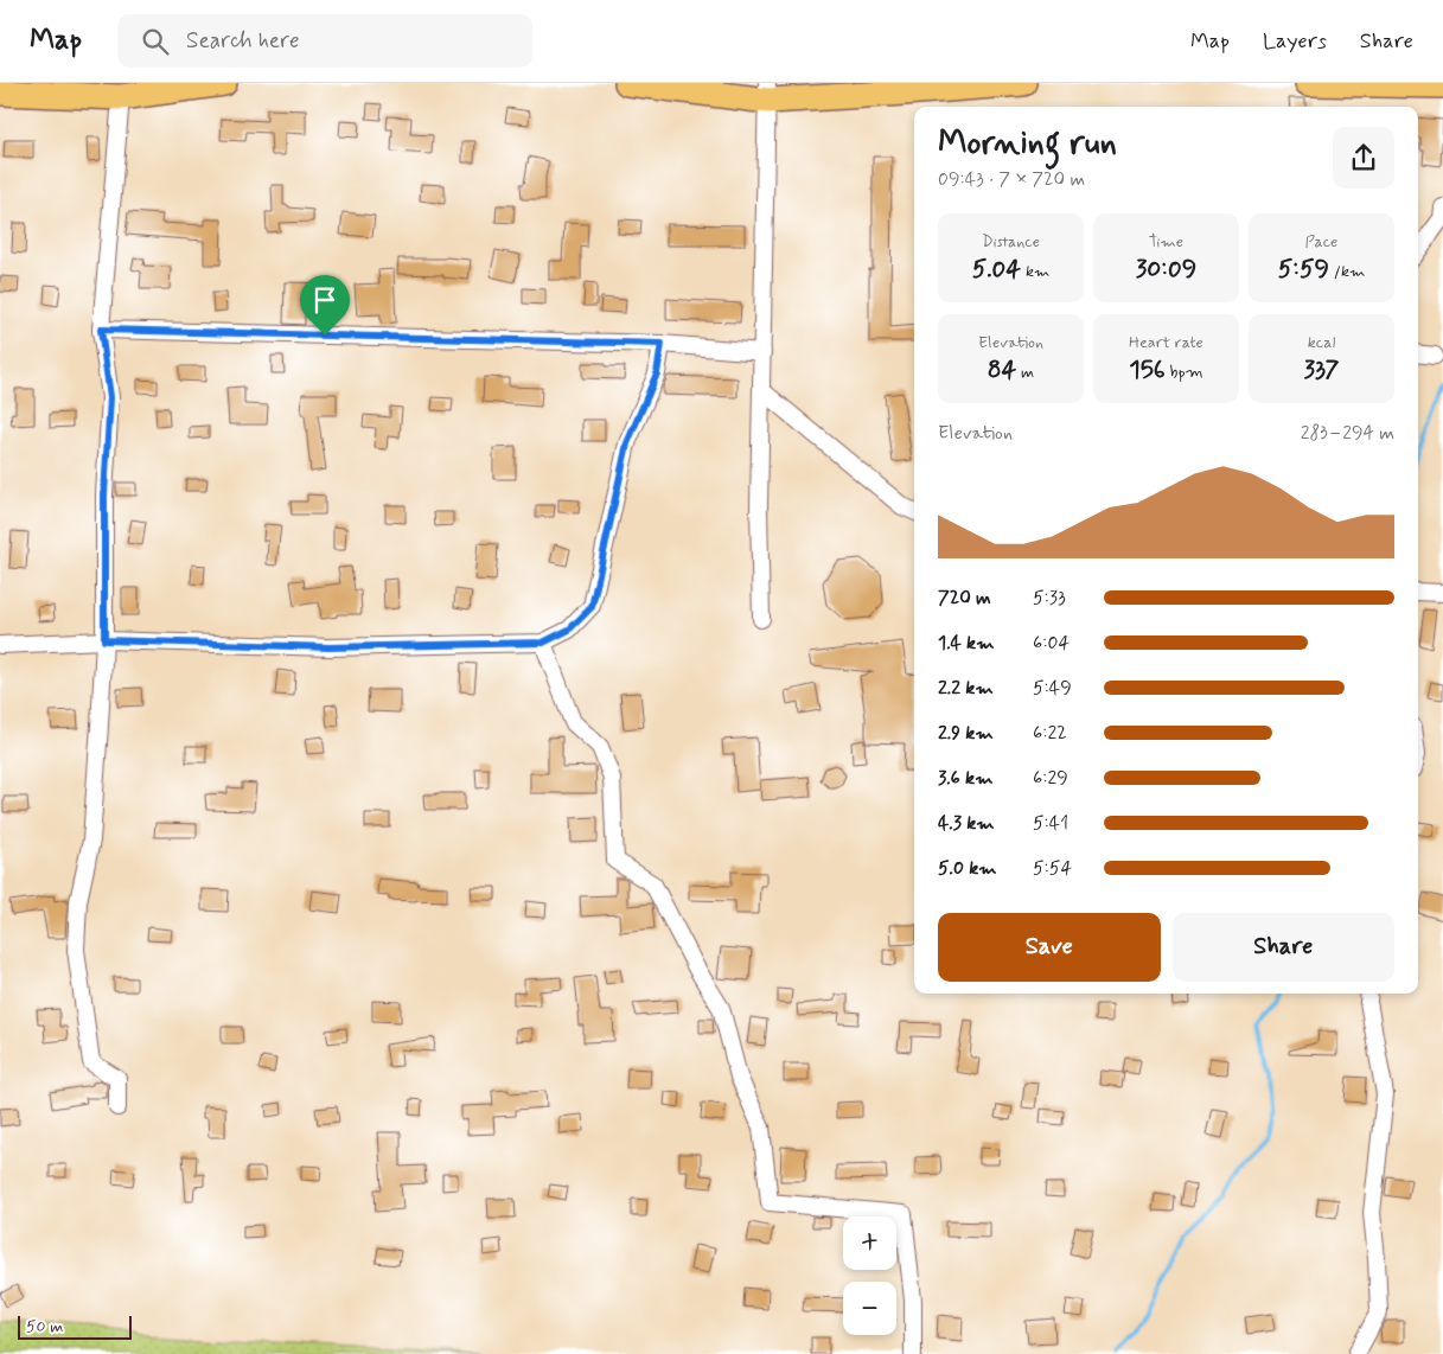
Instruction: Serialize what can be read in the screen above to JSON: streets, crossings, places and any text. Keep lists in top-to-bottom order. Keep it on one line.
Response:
{"scale_bar":"50 m","page":{"header":"Map","search":"Search here","nav":["Map","Layers","Share"],"heading":["Morning run","09:43 · 7 × 720 m"],"stats":[["Distance","5.04 km"],["Time","30:09"],["Pace","5:59 /km"],["Elevation","84 m"],["Heart rate","156 bpm"],["kcal","337"]],"chart":["Elevation","283–294 m"],"list":[{"name":"720 m","note":"5:33"},{"name":"1.4 km","note":"6:04"},{"name":"2.2 km","note":"5:49"},{"name":"2.9 km","note":"6:22"},{"name":"3.6 km","note":"6:29"},{"name":"4.3 km","note":"5:41"},{"name":"5.0 km","note":"5:54"}],"buttons":["Save","Share"],"map_buttons":["+","−"],"scale":"50 m"}}
